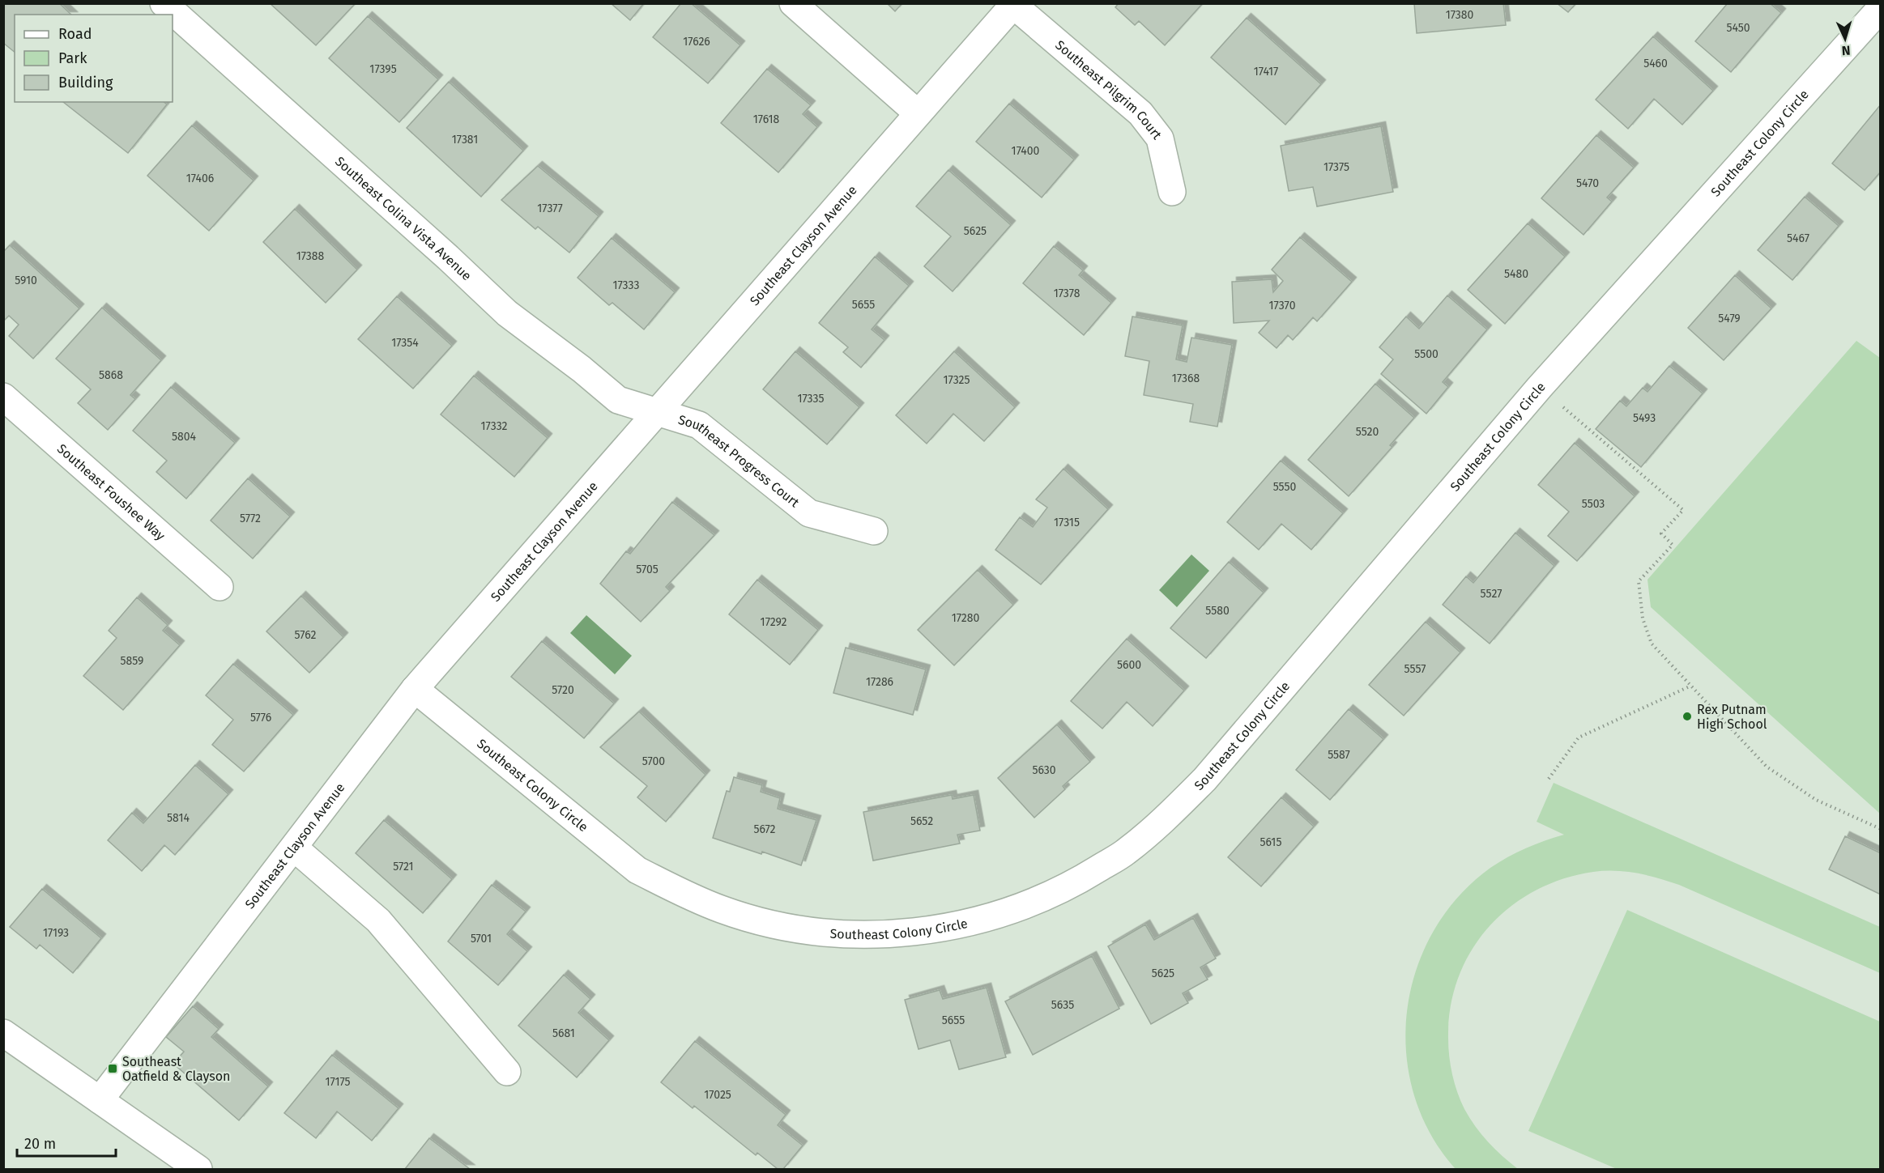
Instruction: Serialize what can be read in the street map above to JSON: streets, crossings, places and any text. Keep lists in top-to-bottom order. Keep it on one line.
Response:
{"streets":{"street":["Southeast Pilgrim Court","Southeast Colony Circle","Southeast Colina Vista Avenue","Southeast Clayson Avenue","Southeast Progress Court","Southeast Foushee Way"]},"crossings":[["Southeast Pilgrim Court","Southeast Clayson Avenue"],["Southeast Colony Circle","Southeast Clayson Avenue"],["Southeast Colina Vista Avenue","Southeast Clayson Avenue"],["Southeast Colina Vista Avenue","Southeast Progress Court"],["Southeast Clayson Avenue","Southeast Progress Court"]],"places":{"other":["Rex Putnam High School"],"transit":["Southeast Oatfield & Clayson"]},"house_numbers":["17380","5450","17626","5460","17395","17417","17618","17381","17400","17375","17406","5470","17377","5625","5467","17388","5480","5910","17333","17378","5655","17370","5479","17354","5500","5868","17368","17325","17335","5493","17332","5520","5804","5550","5503","5772","17315","5705","5527","5580","17280","17292","5762","5859","5600","5557","17286","5720","5776","5587","5700","5630","5814","5652","5672","5615","5721","17193","5701","5625","5635","5655","5681","17175","17025"],"legend":["Road","Park","Building"],"scale_bar":"20 m","north":"bottom"}
